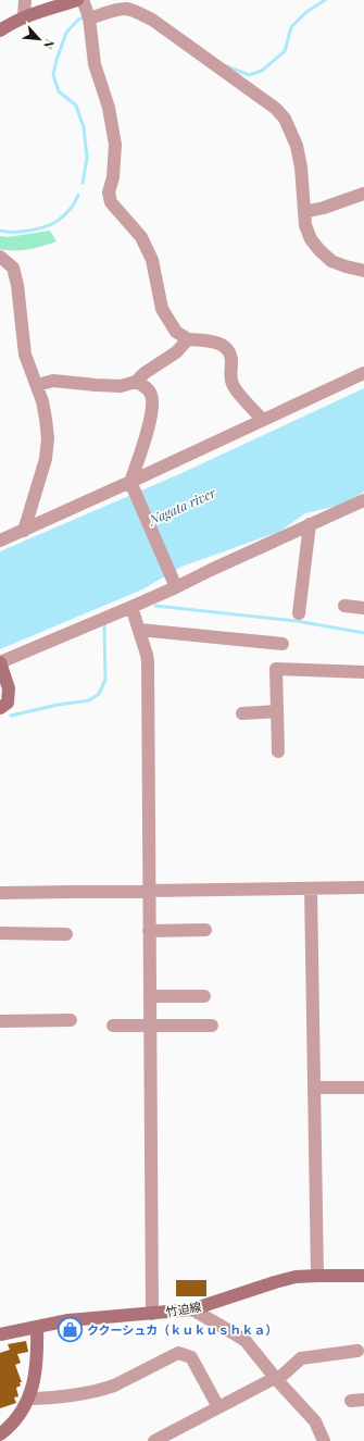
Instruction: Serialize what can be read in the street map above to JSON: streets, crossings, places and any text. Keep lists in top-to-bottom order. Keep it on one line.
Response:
{"streets":{"street":["竹迫線"]},"water":["Nagata river"],"places":{"shop":["ククーシュカ（ｋｕｋｕｓｈｋａ）"]},"north":"bottom right"}
